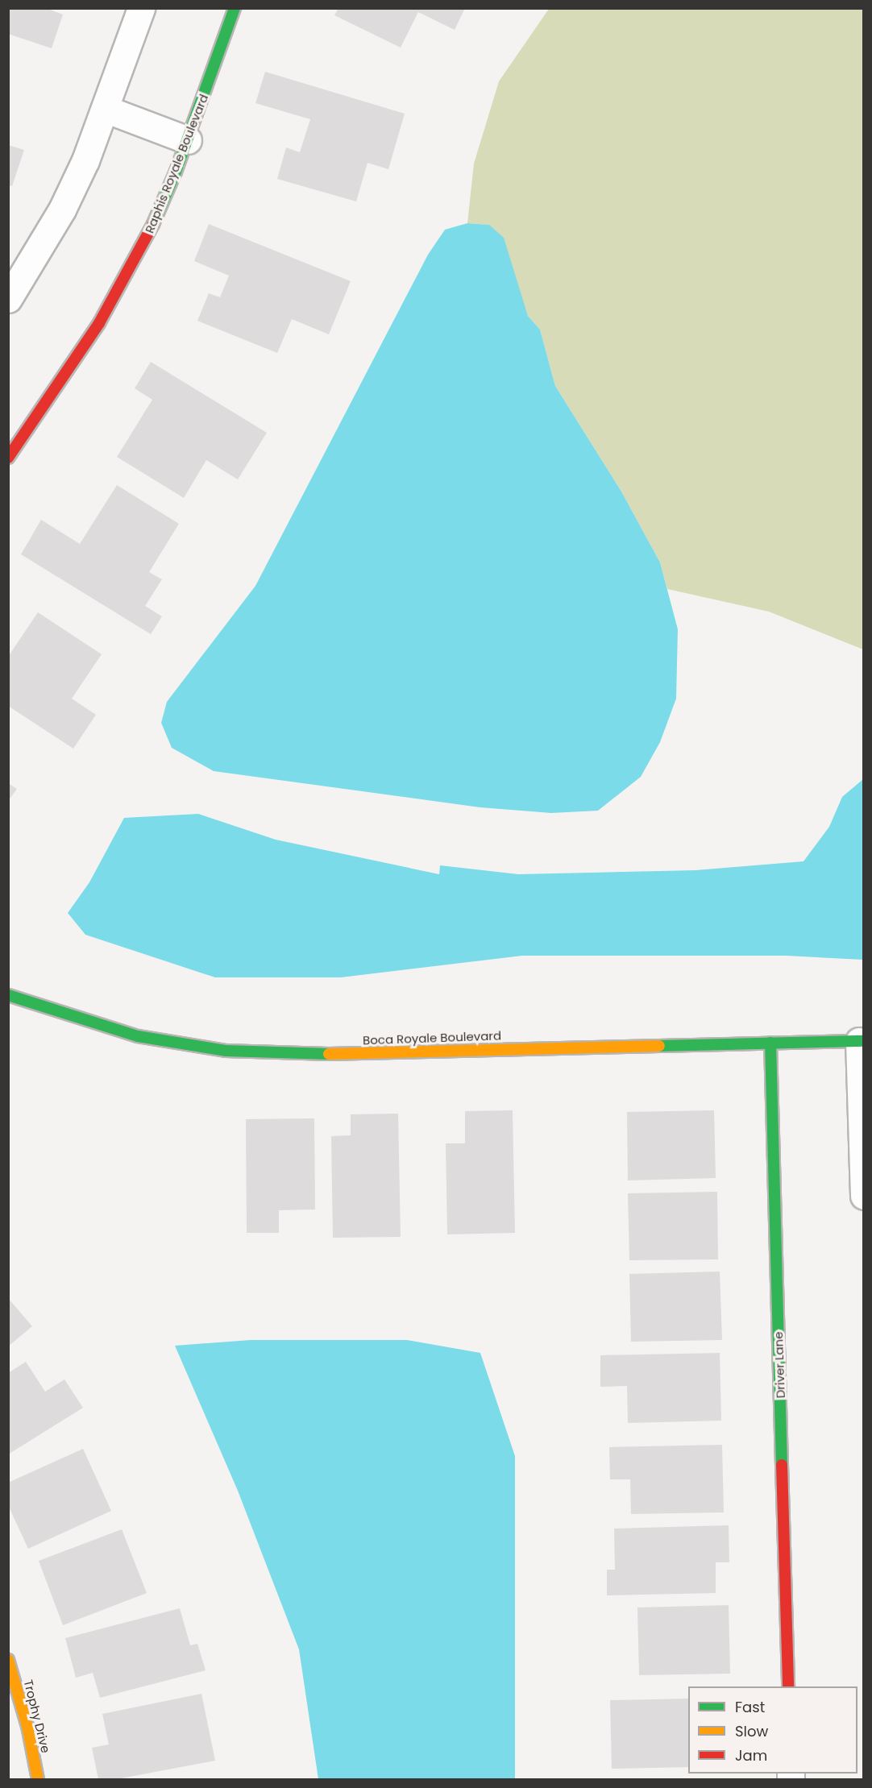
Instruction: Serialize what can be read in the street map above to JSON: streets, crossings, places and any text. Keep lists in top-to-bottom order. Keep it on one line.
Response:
{"streets":{"street":["Raphis Royale Boulevard","Boca Royale Boulevard","Driver Lane","Trophy Drive"]},"crossings":[["Boca Royale Boulevard","Driver Lane"]],"legend":["Fast","Slow","Jam"]}
